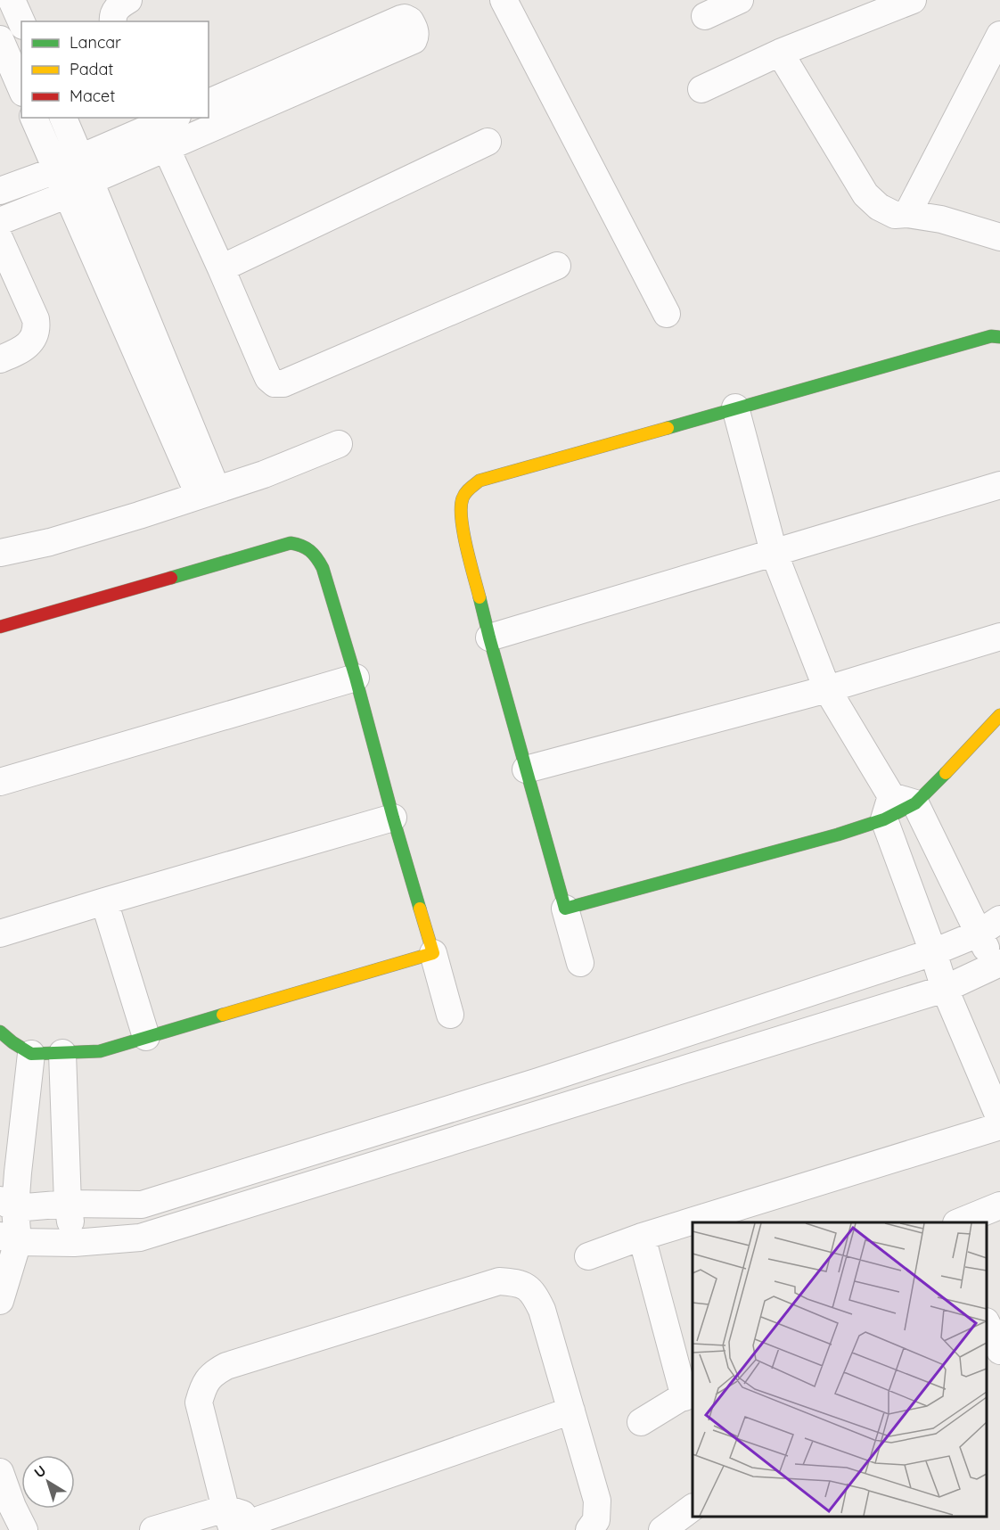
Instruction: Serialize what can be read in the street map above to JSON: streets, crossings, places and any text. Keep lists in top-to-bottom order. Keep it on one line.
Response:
{"legend":["Lancar","Padat","Macet"],"north":"top left"}
